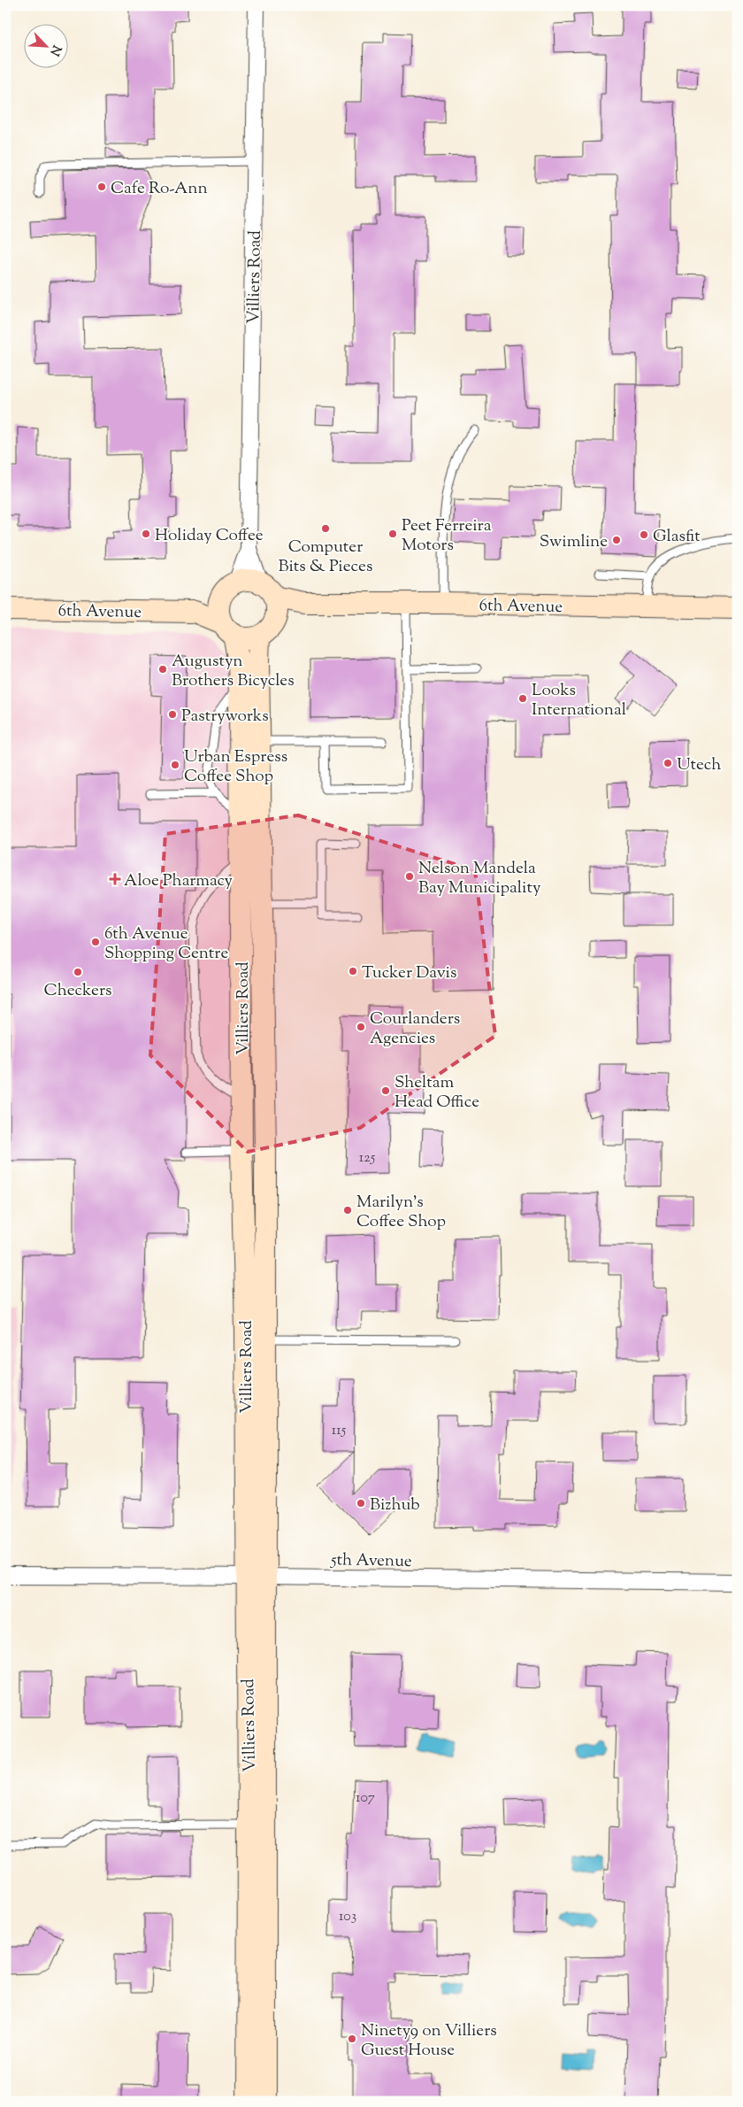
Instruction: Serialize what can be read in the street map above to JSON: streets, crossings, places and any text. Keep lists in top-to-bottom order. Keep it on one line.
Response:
{"streets":{"street":["Villiers Road","6th Avenue","5th Avenue"]},"crossings":[["Villiers Road","6th Avenue"],["Villiers Road","5th Avenue"]],"places":{"other":["Cafe Ro-Ann","Computer Bits & Pieces","Holiday Coffee","Peet Ferreira Motors","Glasfit","Swimline","Augustyn Brothers Bicycles","Looks International","Pastryworks","Utech","Urban Espress Coffee Shop","Nelson Mandela Bay Municipality","6th Avenue Shopping Centre","Tucker Davis","Checkers","Courlanders Agencies","Sheltam Head Office","Marilyn's Coffee Shop","Bizhub","Ninety9 on Villiers Guest House"],"health":["Aloe Pharmacy"]},"house_numbers":["125","115","107","103"],"north":"bottom right"}
